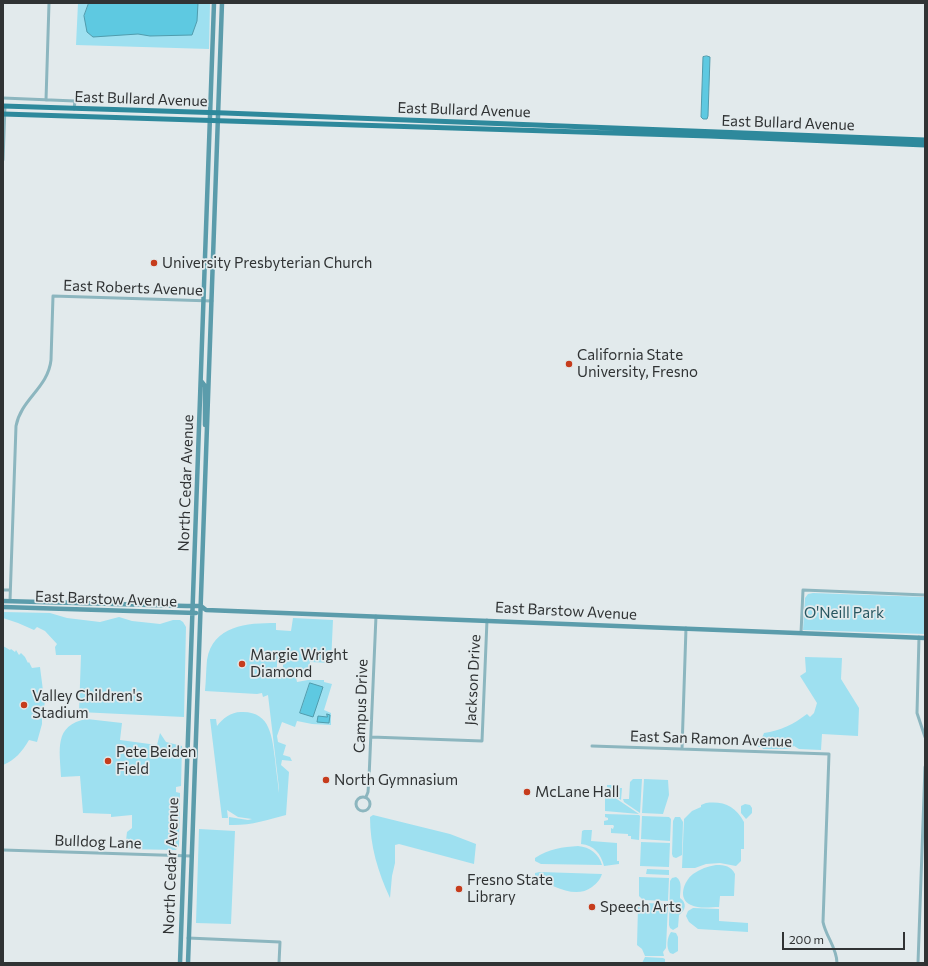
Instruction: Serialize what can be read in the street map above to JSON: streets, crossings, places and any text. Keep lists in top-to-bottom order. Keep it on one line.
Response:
{"streets":{"main road":["East Bullard Avenue","North Cedar Avenue","East Barstow Avenue"],"street":["East Roberts Avenue","Jackson Drive","Campus Drive","East San Ramon Avenue","Bulldog Lane"]},"crossings":[["East Bullard Avenue","North Cedar Avenue"],["East Roberts Avenue","North Cedar Avenue"],["North Cedar Avenue","East Barstow Avenue"],["North Cedar Avenue","Bulldog Lane"],["East Barstow Avenue","Jackson Drive"],["East Barstow Avenue","Campus Drive"],["Jackson Drive","Campus Drive"]],"parks":["O'Neill Park"],"places":["University Presbyterian Church","California State University, Fresno","Margie Wright Diamond","Valley Children's Stadium","Pete Beiden Field","North Gymnasium","McLane Hall","Fresno State Library","Speech Arts"],"scale_bar":"200 m"}
